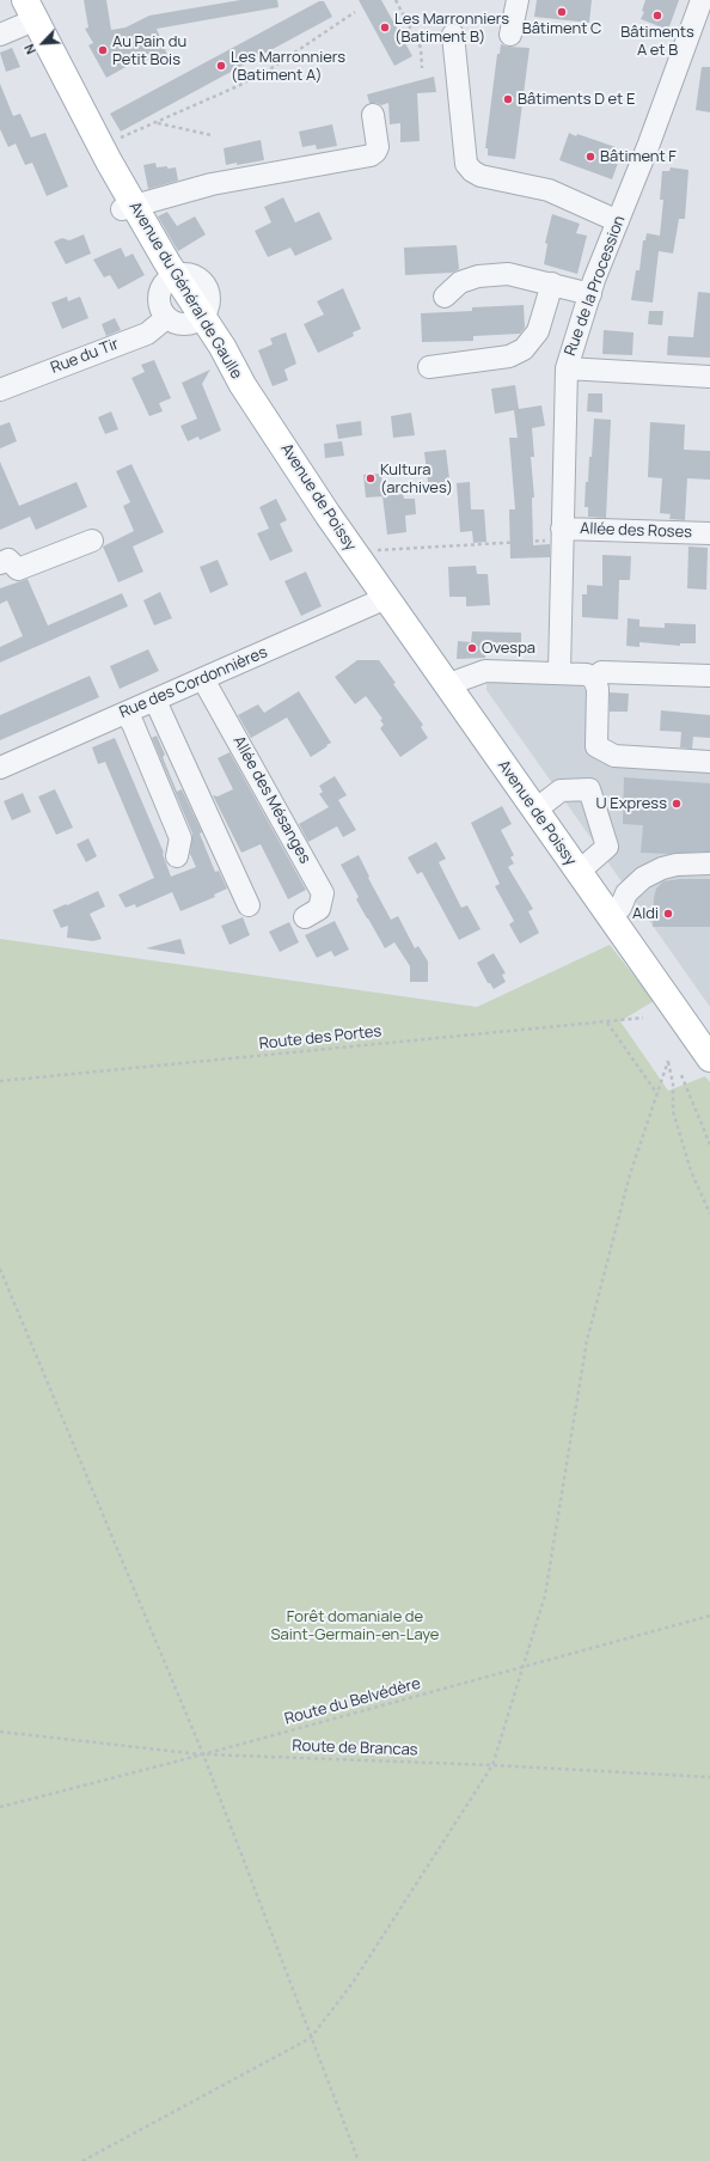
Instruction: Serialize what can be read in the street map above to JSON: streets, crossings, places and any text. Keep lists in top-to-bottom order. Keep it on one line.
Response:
{"streets":{"main road":["Avenue du Général de Gaulle","Avenue de Poissy"],"street":["Rue de la Procession","Rue du Tir","Allée des Roses","Rue des Cordonnières","Allée des Mésanges"],"path":["Route des Portes","Route du Belvédère","Route de Brancas"]},"crossings":[["Rue de la Procession","Allée des Roses"],["Avenue du Général de Gaulle","Rue du Tir"],["Avenue du Général de Gaulle","Avenue de Poissy"],["Avenue de Poissy","Rue des Cordonnières"],["Avenue de Poissy","Route des Portes"],["Rue des Cordonnières","Allée des Mésanges"],["Route du Belvédère","Route de Brancas"]],"parks":["Forêt domaniale de Saint-Germain-en-Laye"],"places":["Bâtiment C","Bâtiments A et B","Les Marronniers (Batiment B)","Au Pain du Petit Bois","Les Marronniers (Batiment A)","Bâtiments D et E","Bâtiment F","Kultura (archives)","Ovespa","U Express","Aldi"],"north":"bottom left"}
